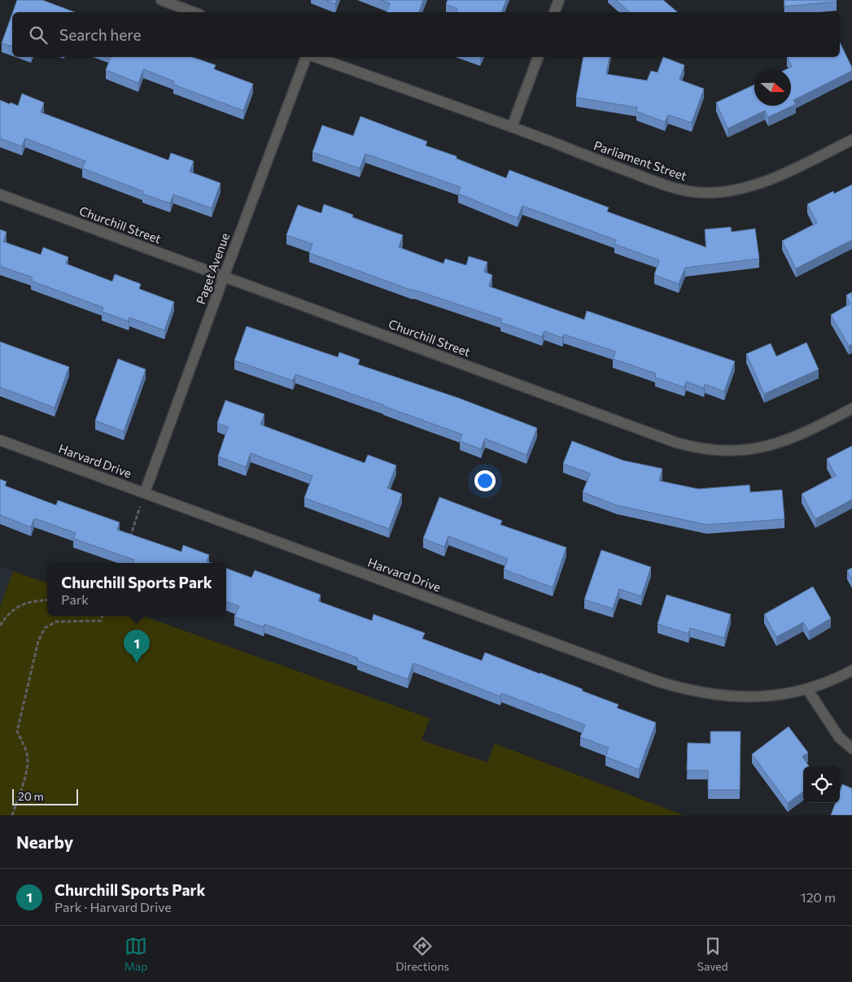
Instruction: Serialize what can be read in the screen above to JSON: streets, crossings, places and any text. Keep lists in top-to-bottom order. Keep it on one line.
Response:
{"streets":{"street":["Parliament Street","Churchill Street","Paget Avenue","Harvard Drive"]},"crossings":[["Churchill Street","Paget Avenue"],["Paget Avenue","Harvard Drive"]],"scale_bar":"20 m","north":"right","page":{"search":"Search here","popup":["Churchill Sports Park","Park"],"pins":"1","scale":"20 m","heading":"Nearby","list":[{"mark":"1","name":"Churchill Sports Park","note":"Park · Harvard Drive","value":"120 m"}],"nav":["Map","Directions","Saved"]}}
